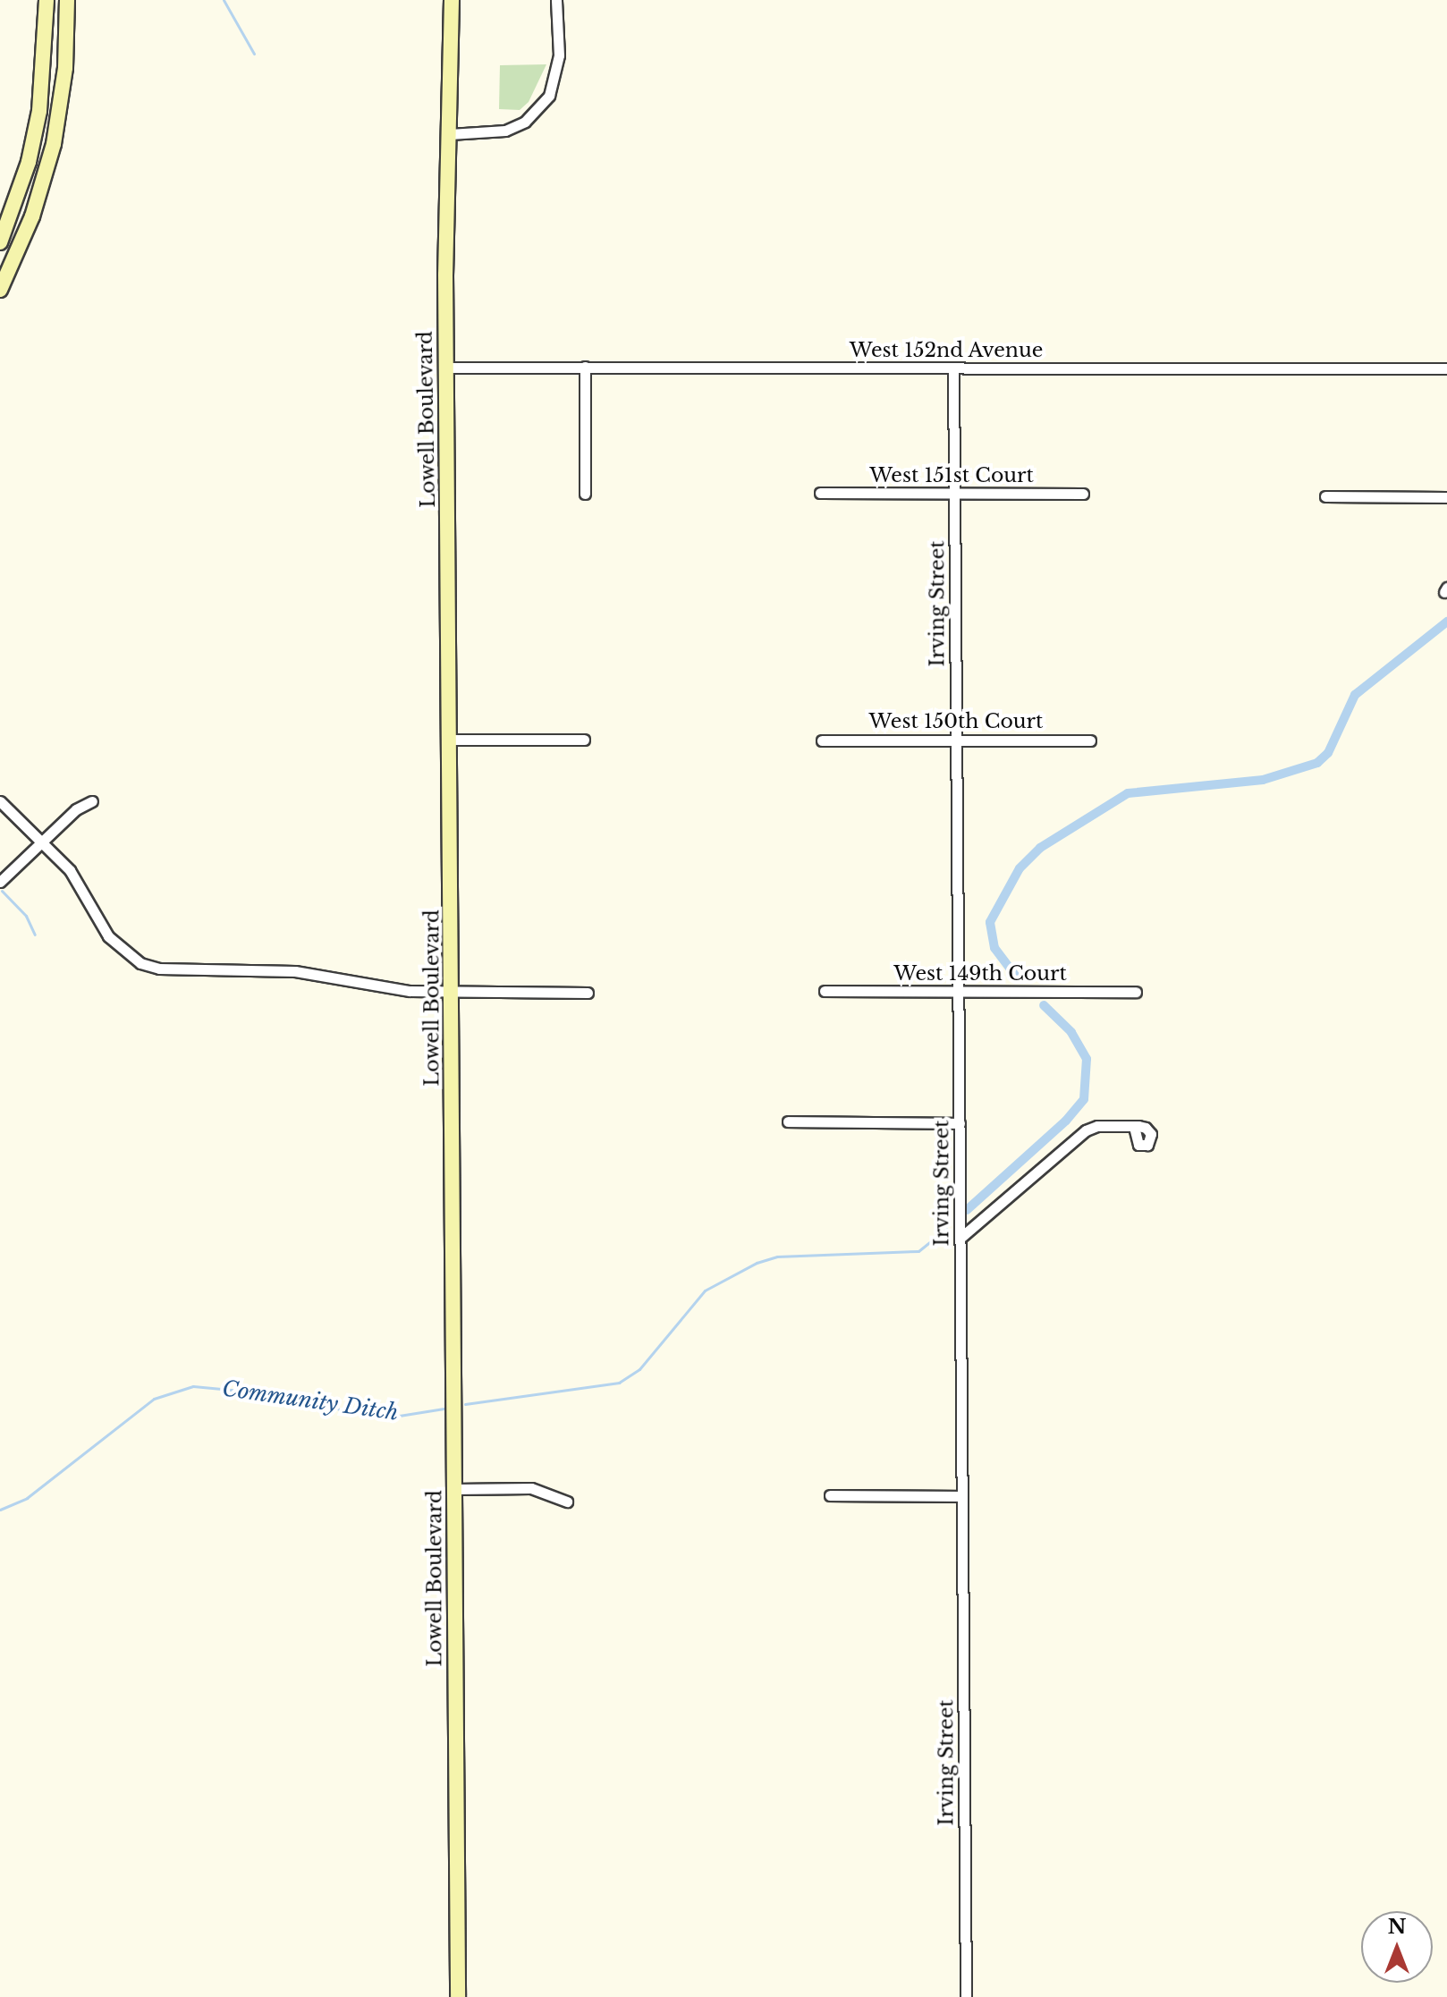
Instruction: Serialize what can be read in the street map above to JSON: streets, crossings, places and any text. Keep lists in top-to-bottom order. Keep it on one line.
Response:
{"streets":{"main road":["Lowell Boulevard"],"street":["West 152nd Avenue","West 151st Court","Irving Street","West 150th Court","West 149th Court"]},"crossings":[["West 152nd Avenue","Lowell Boulevard"],["West 152nd Avenue","Irving Street"],["West 151st Court","Irving Street"],["Irving Street","West 150th Court"],["Irving Street","West 149th Court"]],"water":["Community Ditch"],"north":"top"}
